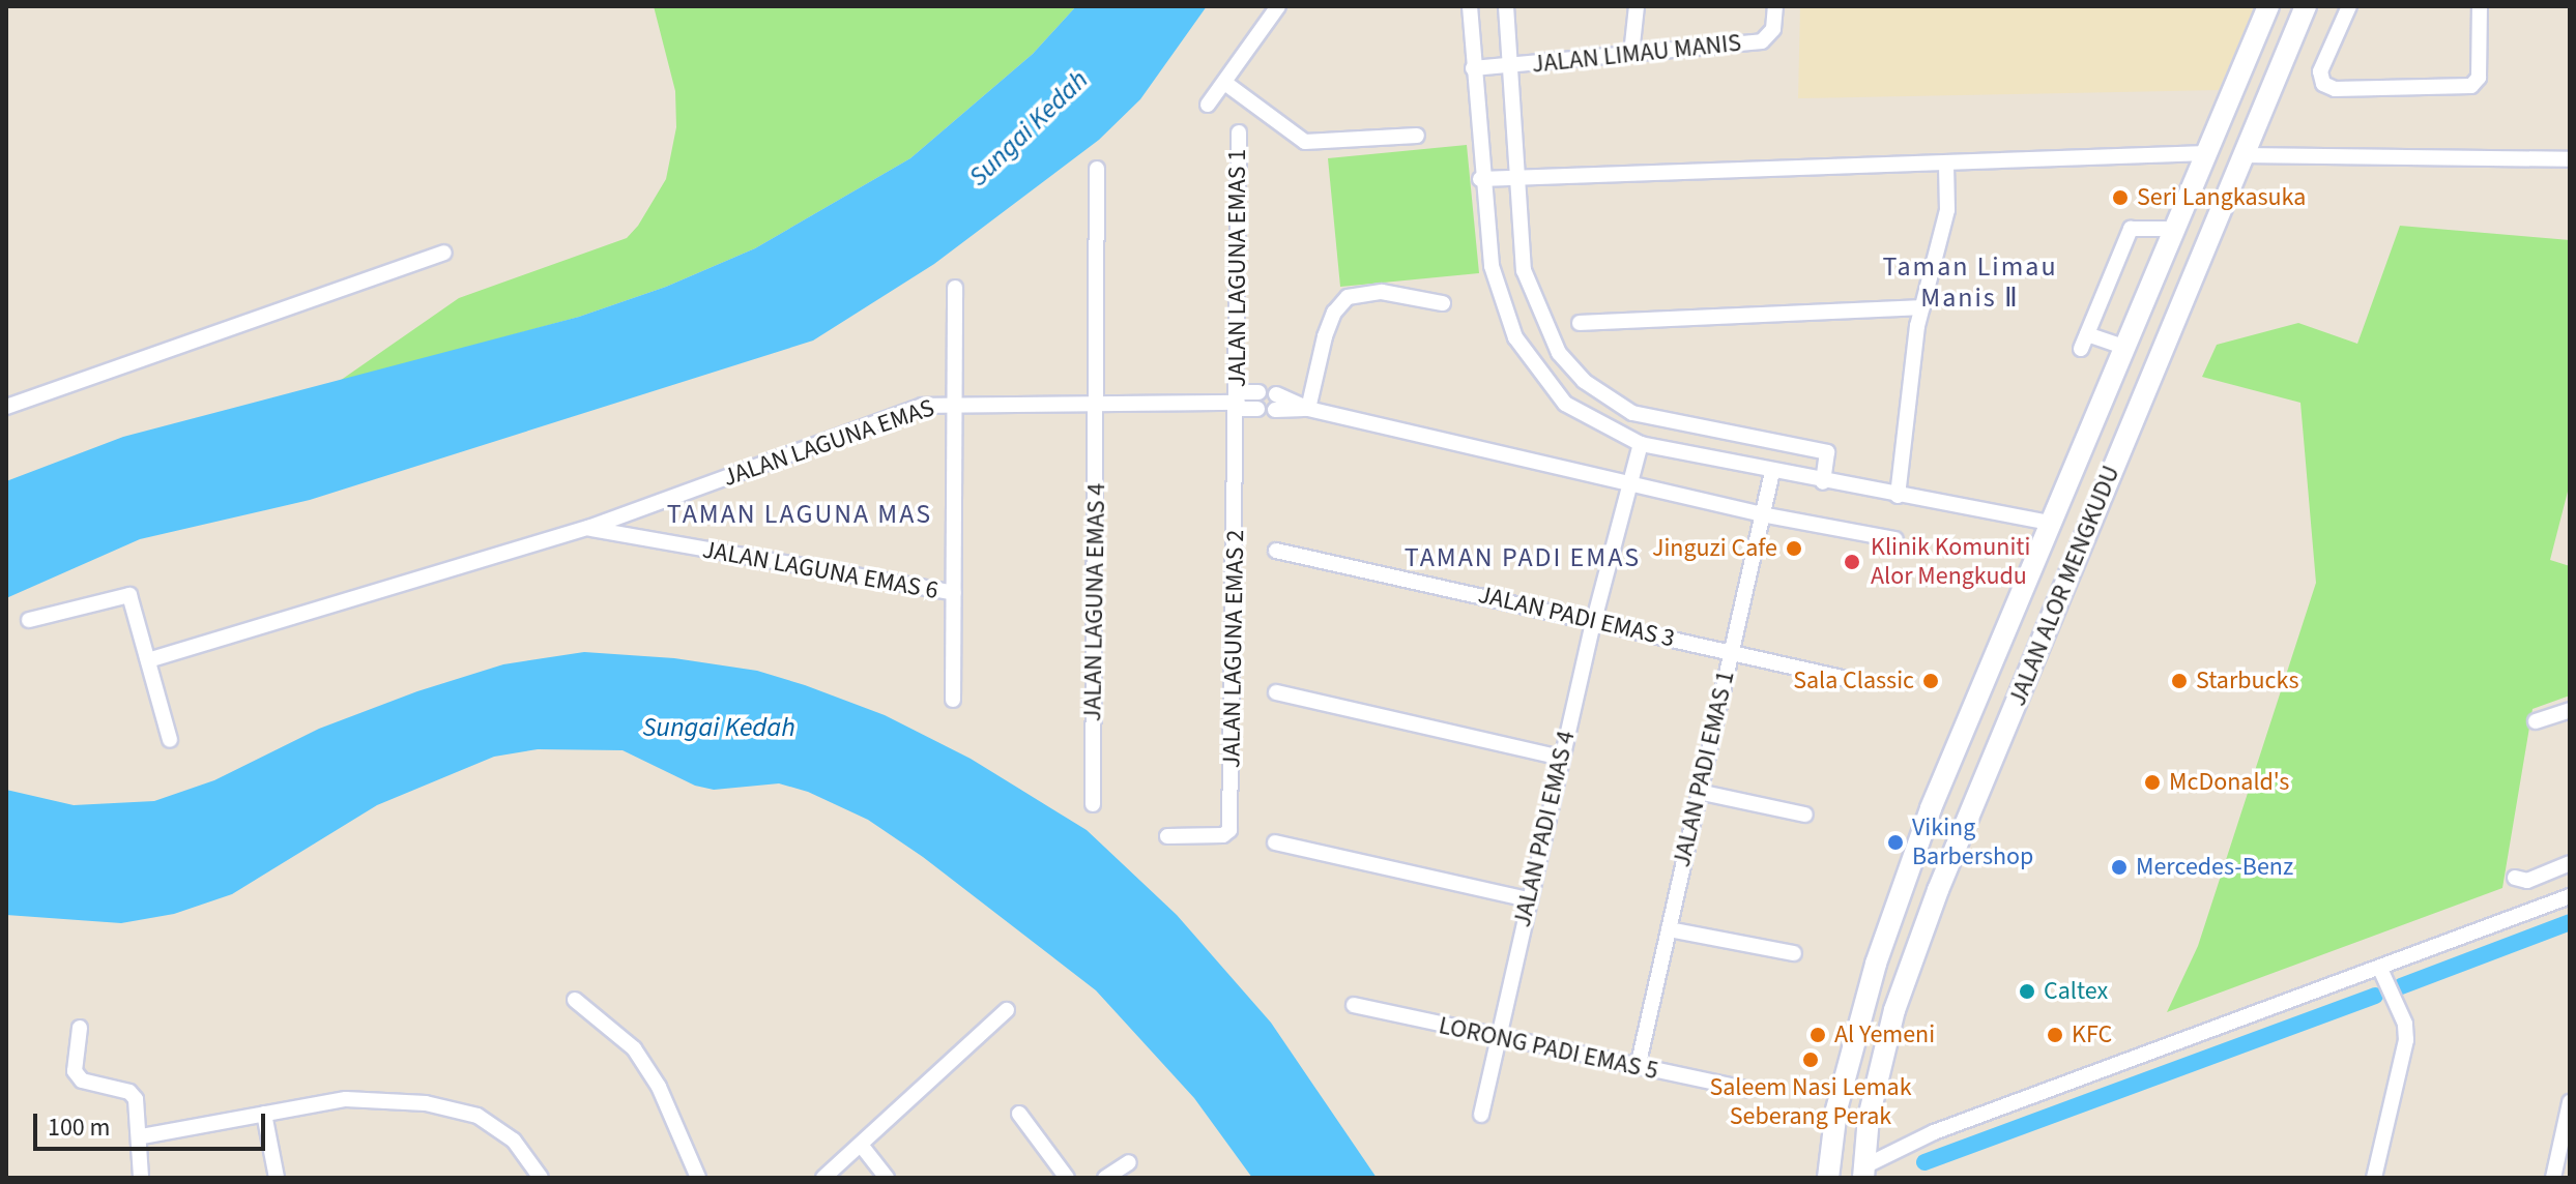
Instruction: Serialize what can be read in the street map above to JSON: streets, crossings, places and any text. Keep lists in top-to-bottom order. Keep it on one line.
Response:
{"streets":{"main road":["JALAN ALOR MENGKUDU"],"street":["JALAN LIMAU MANIS","JALAN LAGUNA EMAS 1","JALAN LAGUNA EMAS","JALAN LAGUNA EMAS 6","JALAN LAGUNA EMAS 4","JALAN PADI EMAS 3","JALAN LAGUNA EMAS 2","JALAN PADI EMAS 1","JALAN PADI EMAS 4","LORONG PADI EMAS 5"]},"crossings":[["JALAN LAGUNA EMAS 1","JALAN LAGUNA EMAS"],["JALAN LAGUNA EMAS 1","JALAN LAGUNA EMAS 2"],["JALAN LAGUNA EMAS","JALAN LAGUNA EMAS 6"],["JALAN LAGUNA EMAS","JALAN LAGUNA EMAS 4"],["JALAN LAGUNA EMAS","JALAN LAGUNA EMAS 2"],["JALAN PADI EMAS 3","JALAN PADI EMAS 1"],["JALAN PADI EMAS 3","JALAN PADI EMAS 4"],["JALAN PADI EMAS 1","LORONG PADI EMAS 5"],["JALAN PADI EMAS 4","LORONG PADI EMAS 5"]],"districts":["Taman Limau Manis Ⅱ","TAMAN LAGUNA MAS","TAMAN PADI EMAS"],"water":["Sungai Kedah"],"places":["Seri Langkasuka","Jinguzi Cafe","Klinik Komuniti Alor Mengkudu","Sala Classic","Starbucks","McDonald's","Viking Barbershop","Mercedes-Benz","Caltex","Al Yemeni","KFC","Saleem Nasi Lemak Seberang Perak"],"scale_bar":"100 m"}
